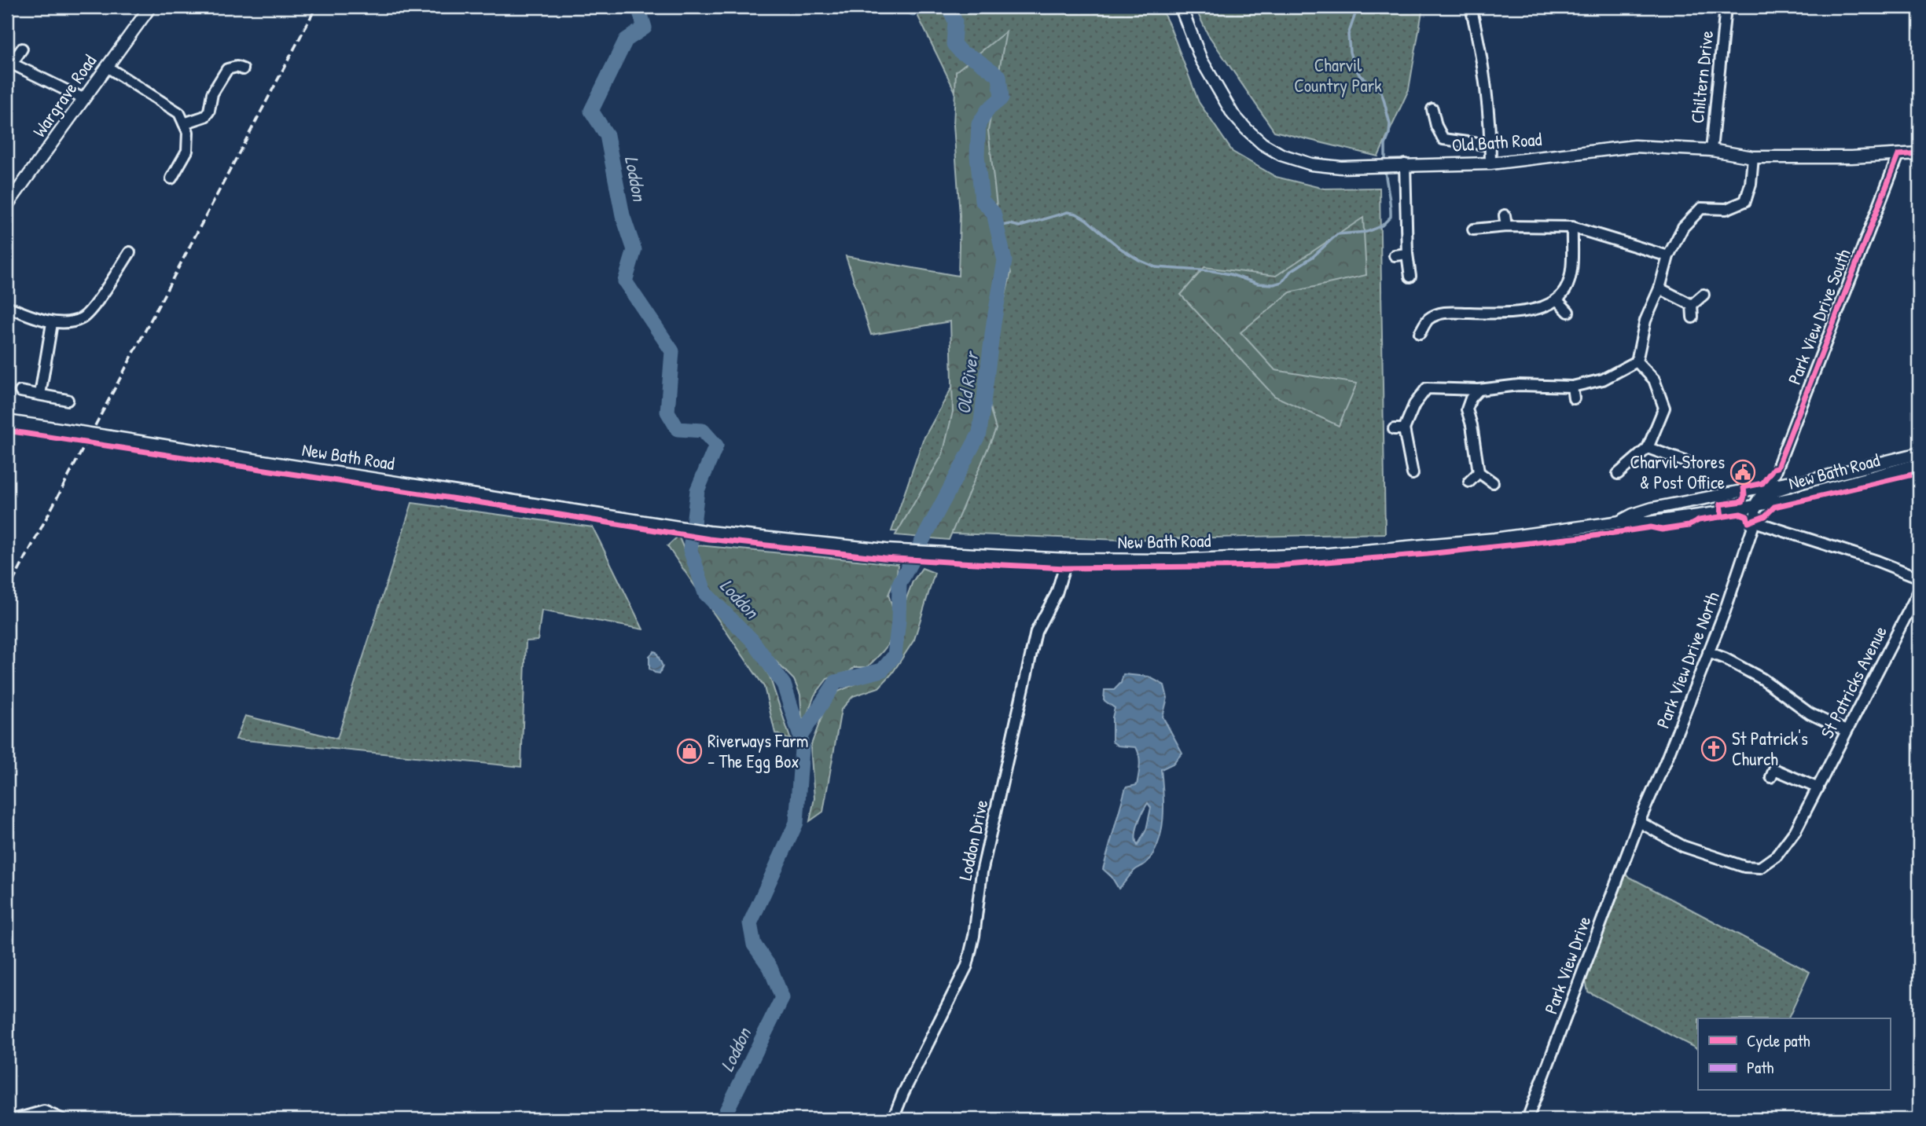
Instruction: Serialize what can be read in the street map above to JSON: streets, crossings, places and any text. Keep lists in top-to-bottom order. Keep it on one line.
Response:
{"streets":{"main road":["Wargrave Road","Old Bath Road","New Bath Road"],"street":["Chiltern Drive","Park View Drive South","Park View Drive North","St Patricks Avenue","Loddon Drive","Park View Drive"]},"crossings":[["Chiltern Drive","Old Bath Road"],["Old Bath Road","Park View Drive South"],["Park View Drive South","New Bath Road"],["Park View Drive South","Park View Drive North"],["New Bath Road","Park View Drive North"],["New Bath Road","Loddon Drive"],["Park View Drive North","St Patricks Avenue"],["Park View Drive North","Park View Drive"],["St Patricks Avenue","Park View Drive"]],"water":["Loddon","Old River"],"parks":["Charvil Country Park"],"places":{"public building":["Charvil Stores & Post Office"],"church":["St Patrick's Church"],"shop":["Riverways Farm - The Egg Box"]},"legend":["Cycle path","Path"]}
